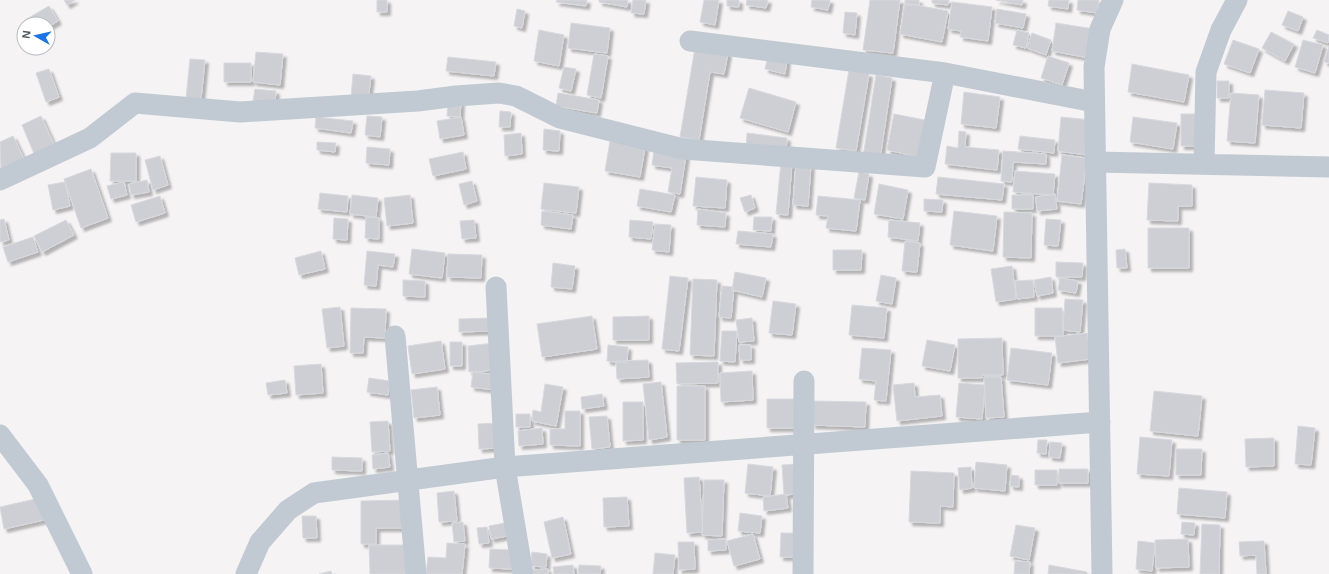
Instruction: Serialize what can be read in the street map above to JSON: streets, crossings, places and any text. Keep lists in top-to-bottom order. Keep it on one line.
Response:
{"north":"left"}
